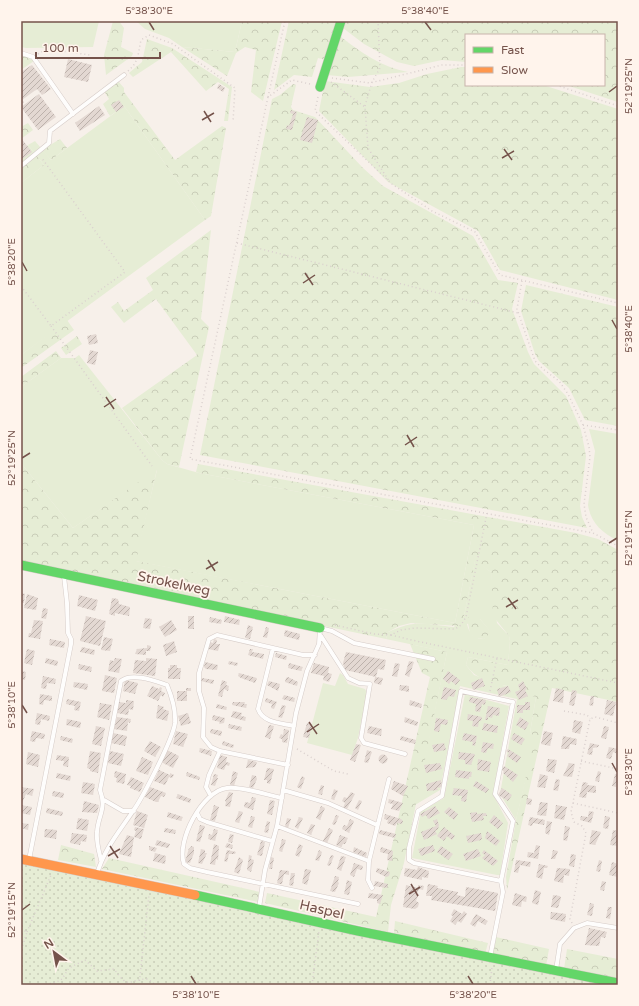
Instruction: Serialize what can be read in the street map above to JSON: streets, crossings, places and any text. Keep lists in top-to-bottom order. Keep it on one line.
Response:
{"streets":{"street":["Strokelweg","Haspel"]},"legend":["Fast","Slow"],"scale_bar":"100 m","north":"top left","coordinates":["5°38'30\"E","5°38'40\"E","52°19'25\"N","5°38'20\"E","52°19'15\"N","5°38'10\"E"]}
